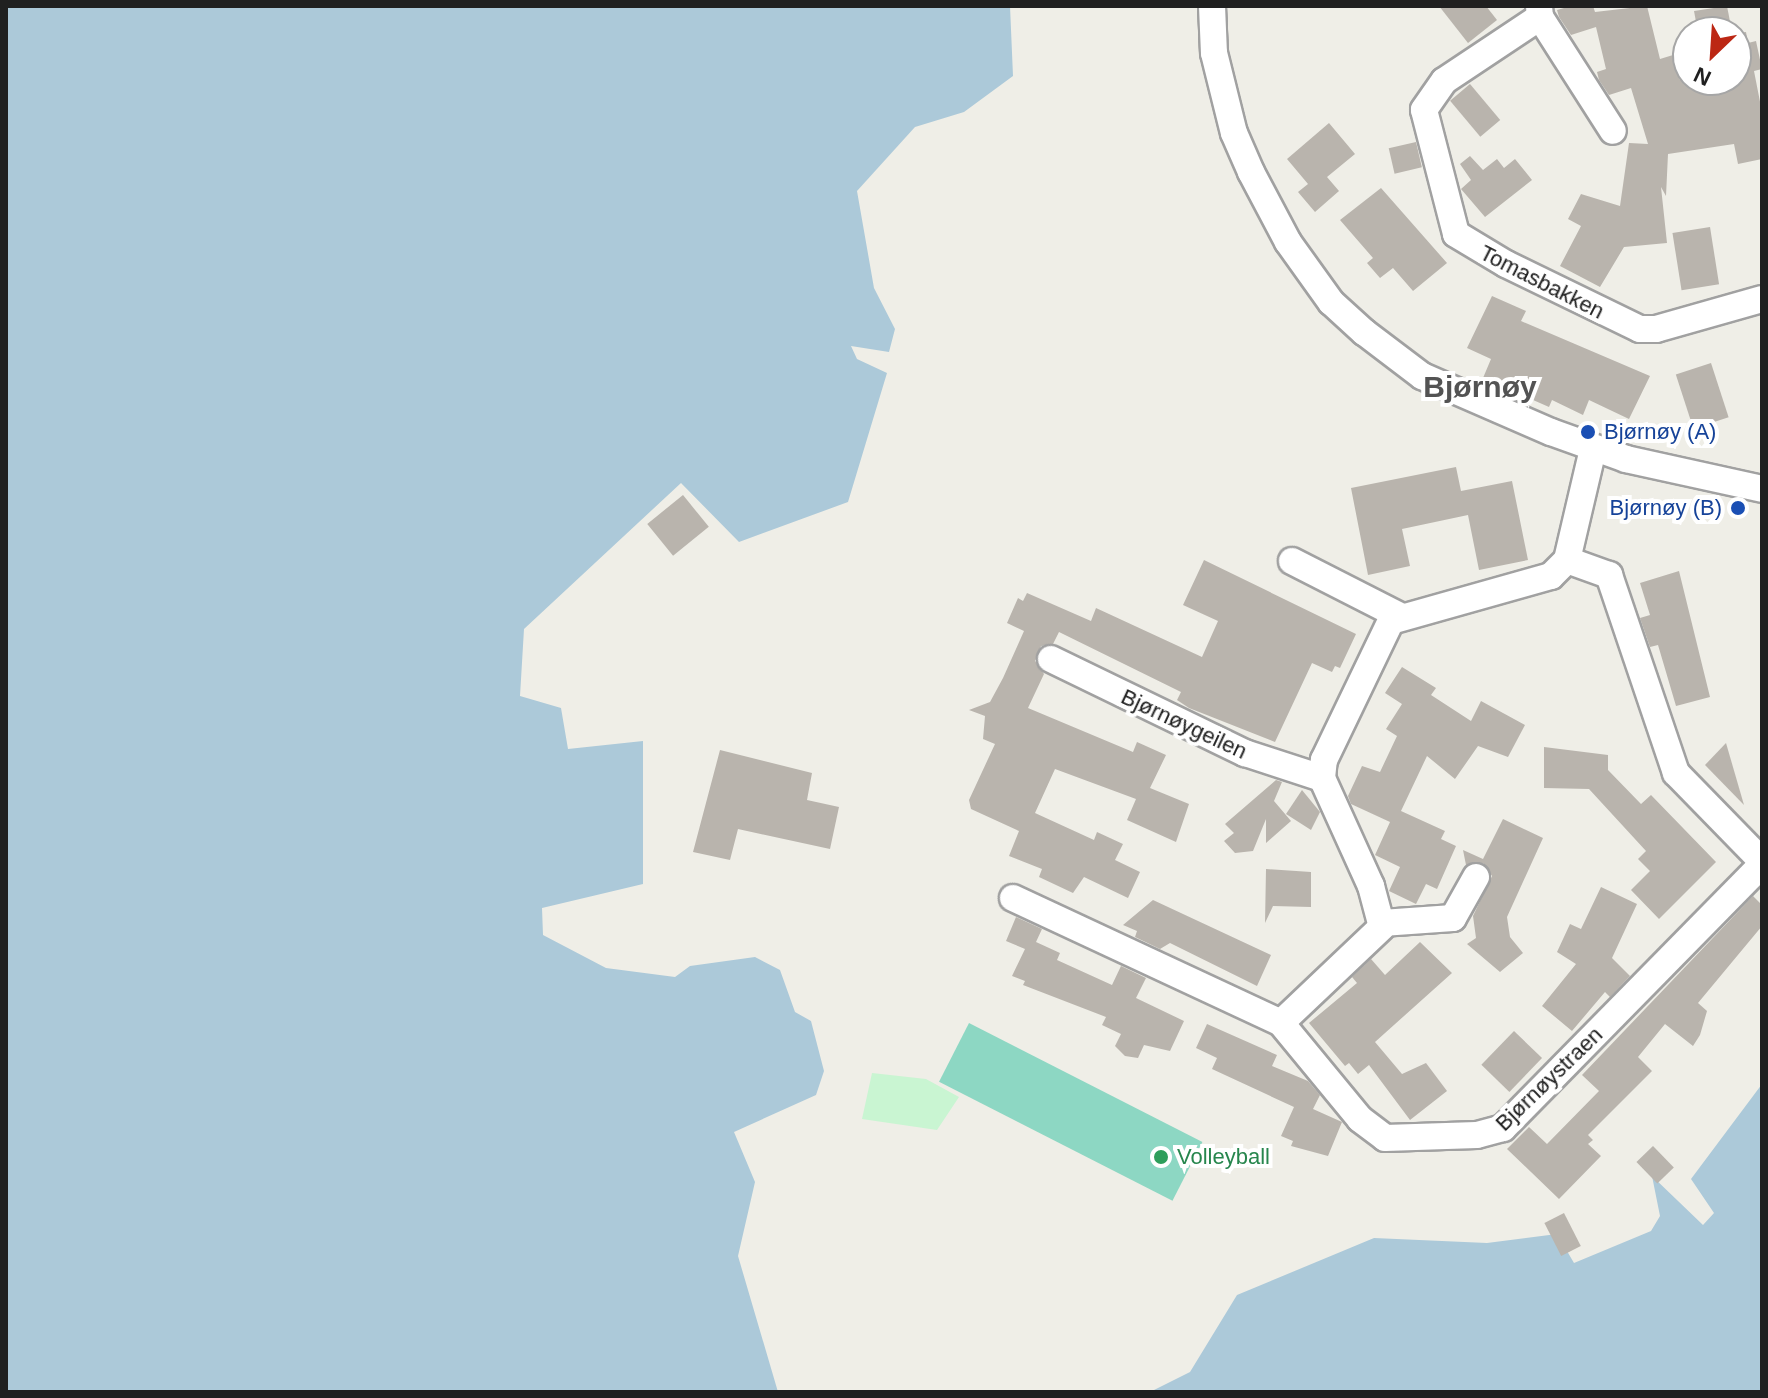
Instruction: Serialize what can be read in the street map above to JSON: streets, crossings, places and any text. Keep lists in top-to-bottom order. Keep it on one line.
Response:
{"streets":{"street":["Tomasbakken","Bjørnøygeilen","Bjørnøystraen"]},"districts":["Bjørnøy"],"places":["Bjørnøy (A)","Bjørnøy (B)","Volleyball"],"north":"bottom left"}
